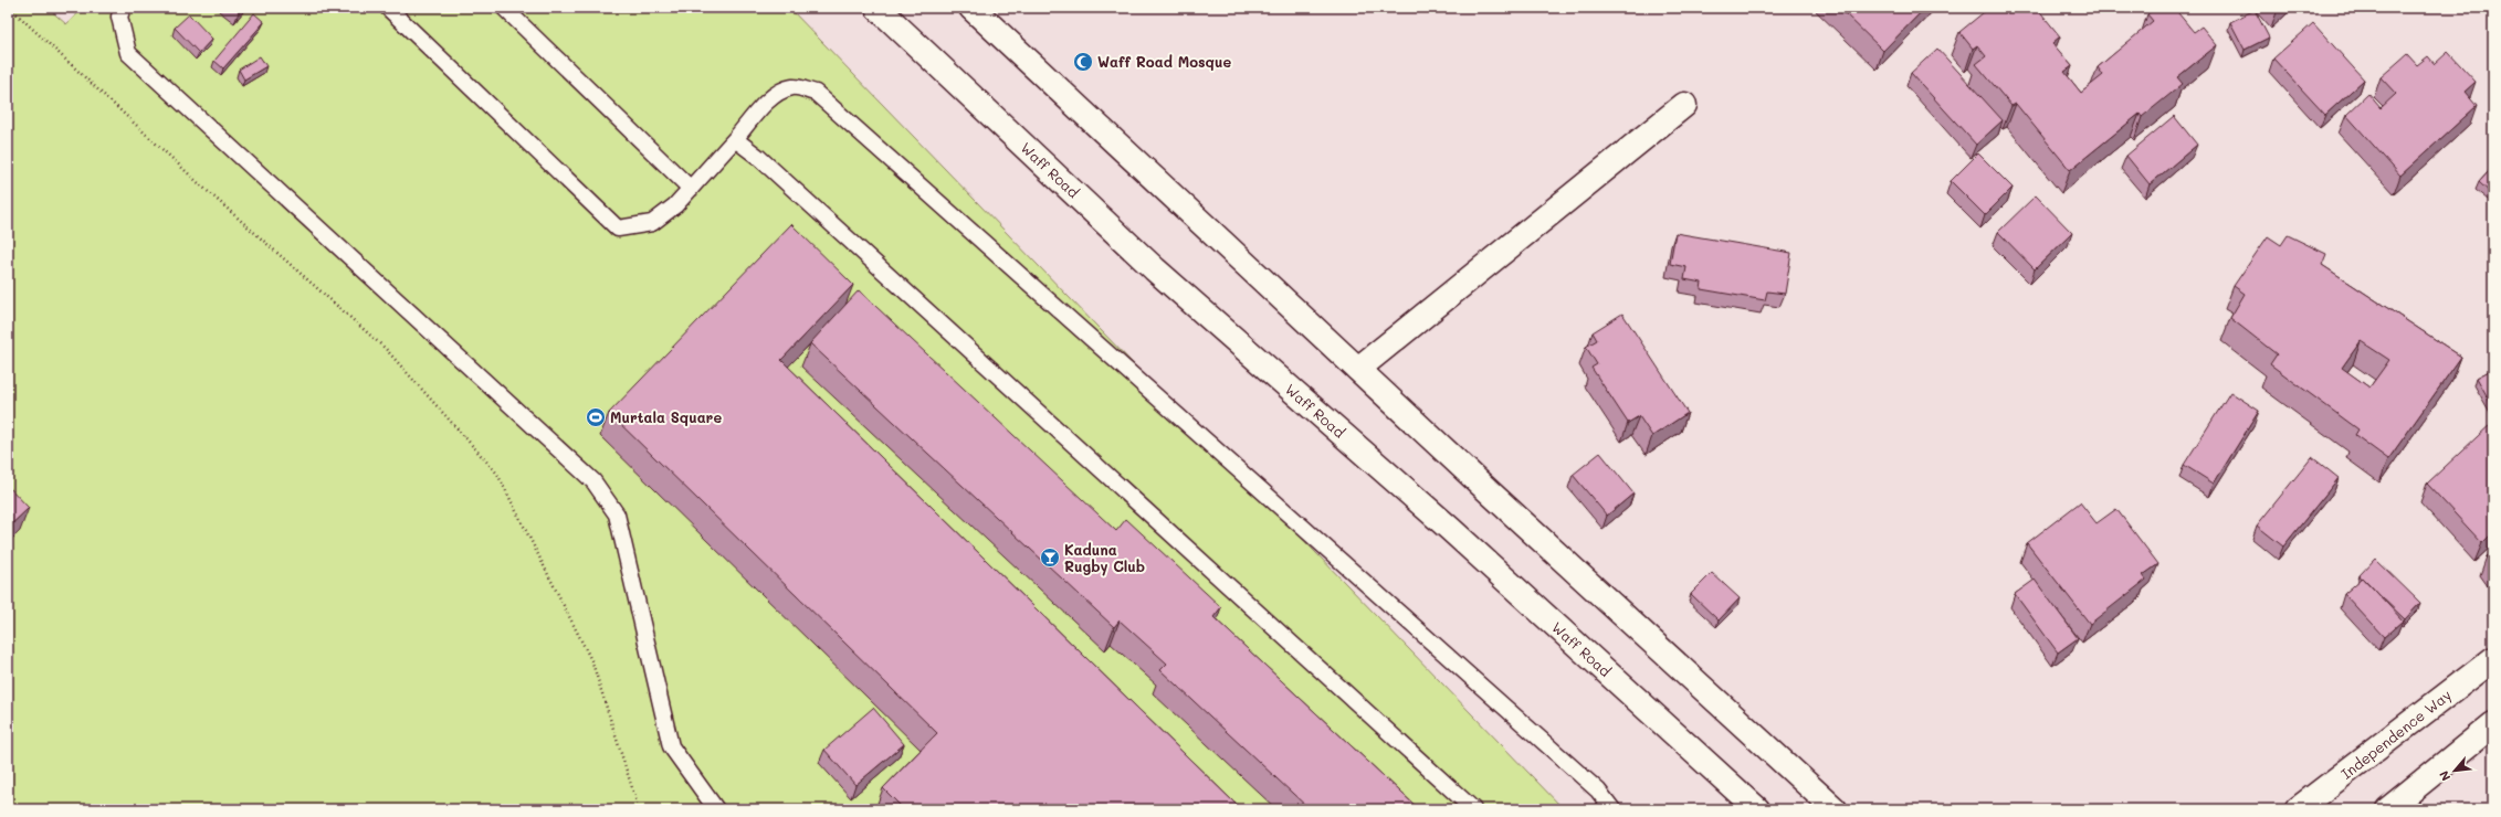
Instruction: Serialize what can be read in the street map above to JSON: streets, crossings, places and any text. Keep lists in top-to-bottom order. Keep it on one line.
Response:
{"streets":{"street":["Waff Road","Independence Way"]},"places":{"mosque":["Waff Road Mosque"],"sports":["Murtala Square"],"bar":["Kaduna Rugby Club"]},"north":"bottom left"}
